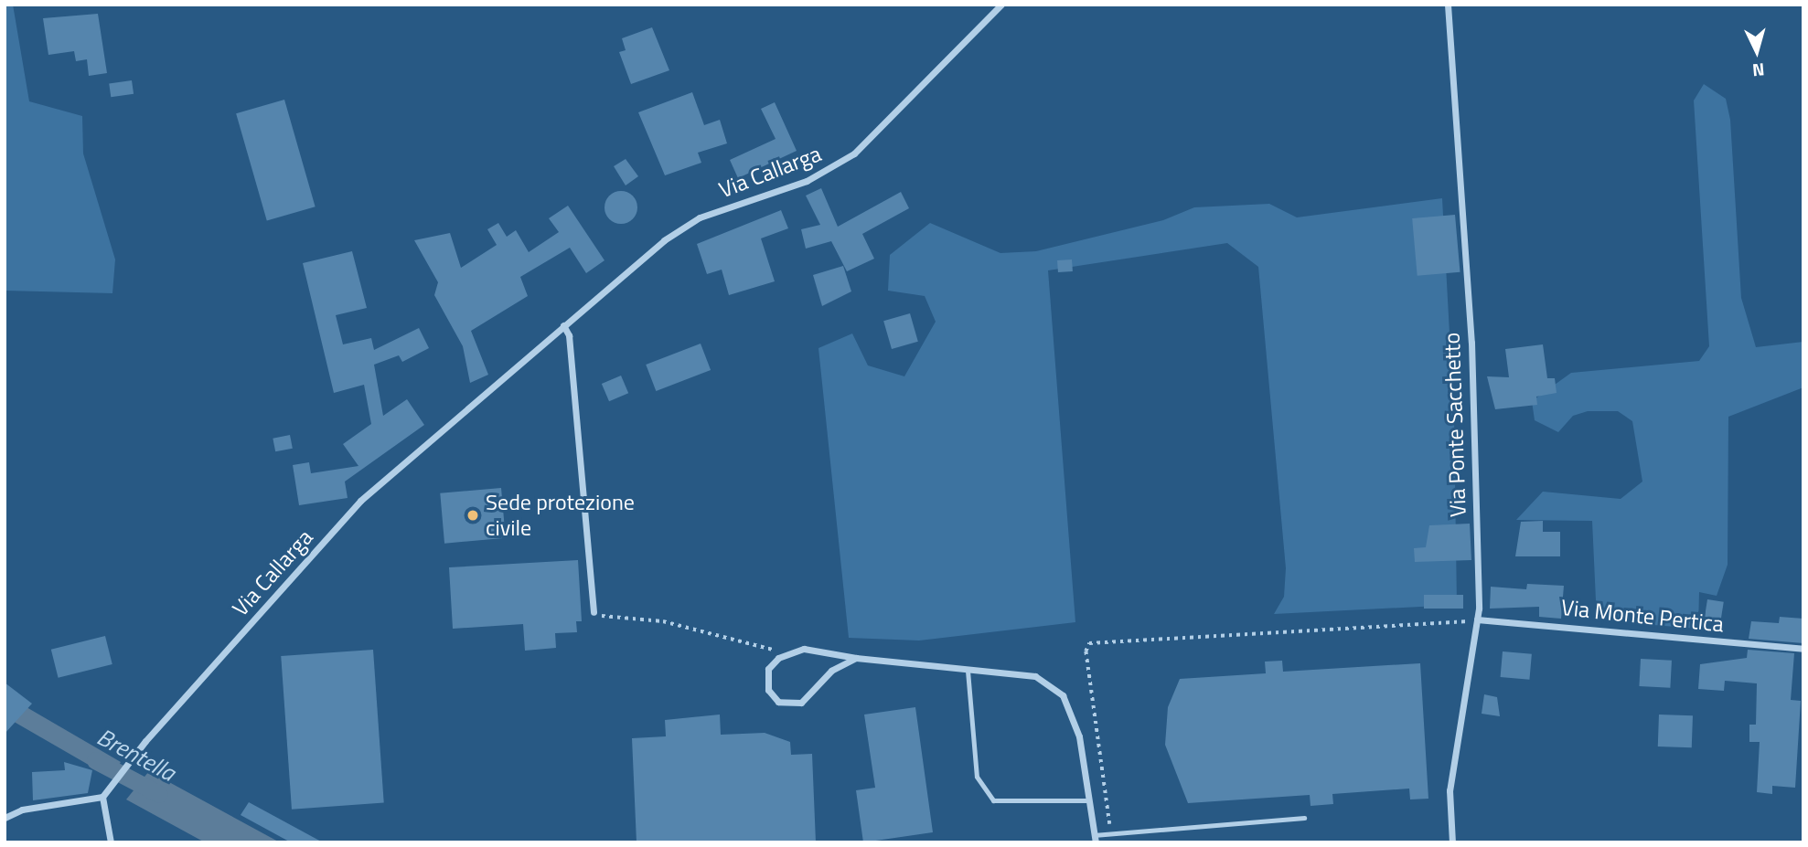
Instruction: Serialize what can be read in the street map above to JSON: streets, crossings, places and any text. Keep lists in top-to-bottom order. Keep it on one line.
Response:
{"streets":{"street":["Via Callarga","Via Ponte Sacchetto","Via Monte Pertica"]},"crossings":[["Via Ponte Sacchetto","Via Monte Pertica"]],"water":["Brentella"],"places":["Sede protezione civile"],"north":"bottom"}
